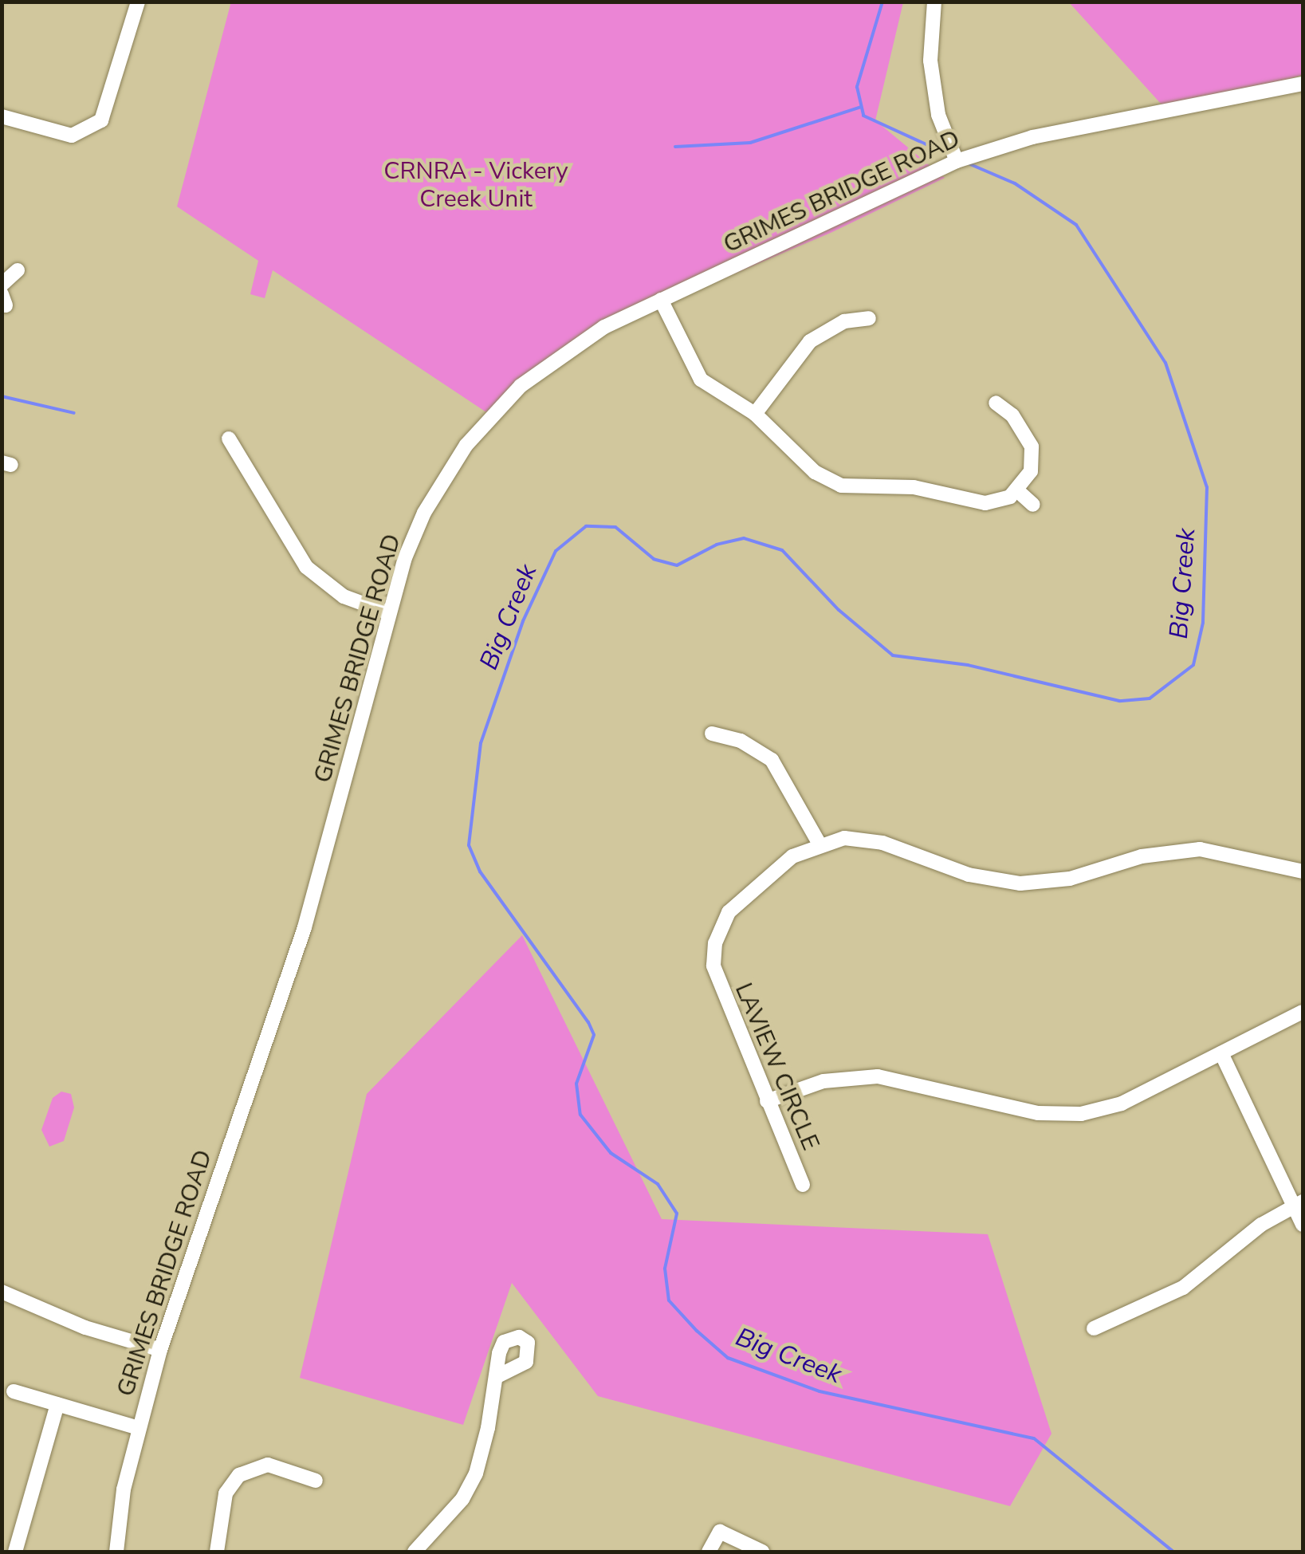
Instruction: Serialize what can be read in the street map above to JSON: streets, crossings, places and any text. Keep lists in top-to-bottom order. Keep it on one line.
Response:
{"streets":{"street":["GRIMES BRIDGE ROAD","LAVIEW CIRCLE"]},"water":["Big Creek"],"parks":["CRNRA - Vickery Creek Unit"]}
